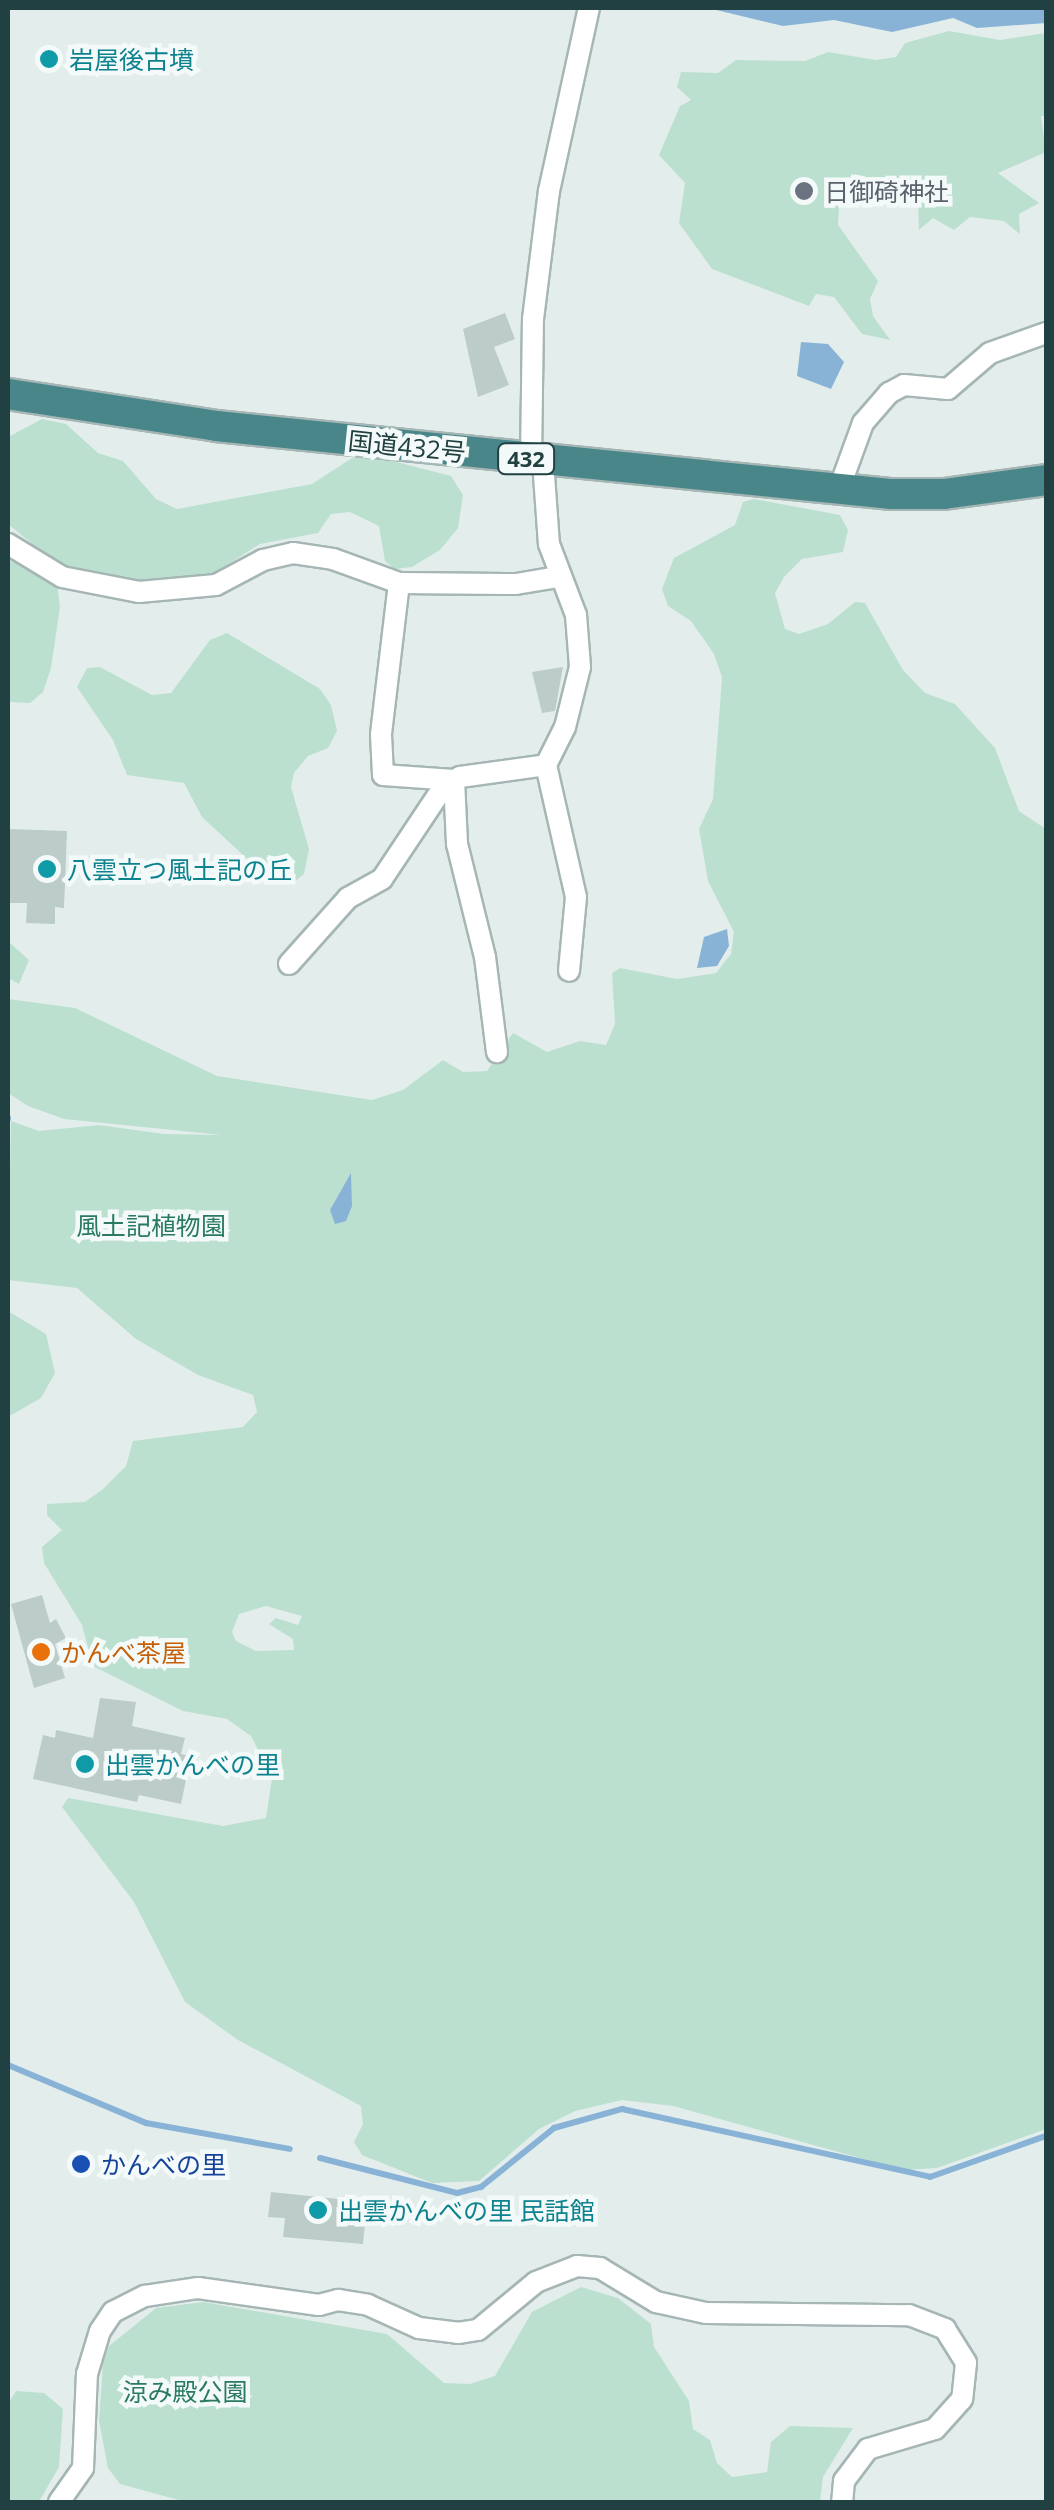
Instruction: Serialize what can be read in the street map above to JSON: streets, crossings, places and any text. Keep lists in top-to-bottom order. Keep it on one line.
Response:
{"streets":{"highway":["国道432号","432"]},"parks":["風土記植物園","涼み殿公園"],"places":["岩屋後古墳","日御碕神社","八雲立つ風土記の丘","かんべ茶屋","出雲かんべの里","かんべの里","出雲かんべの里 民話館"]}
